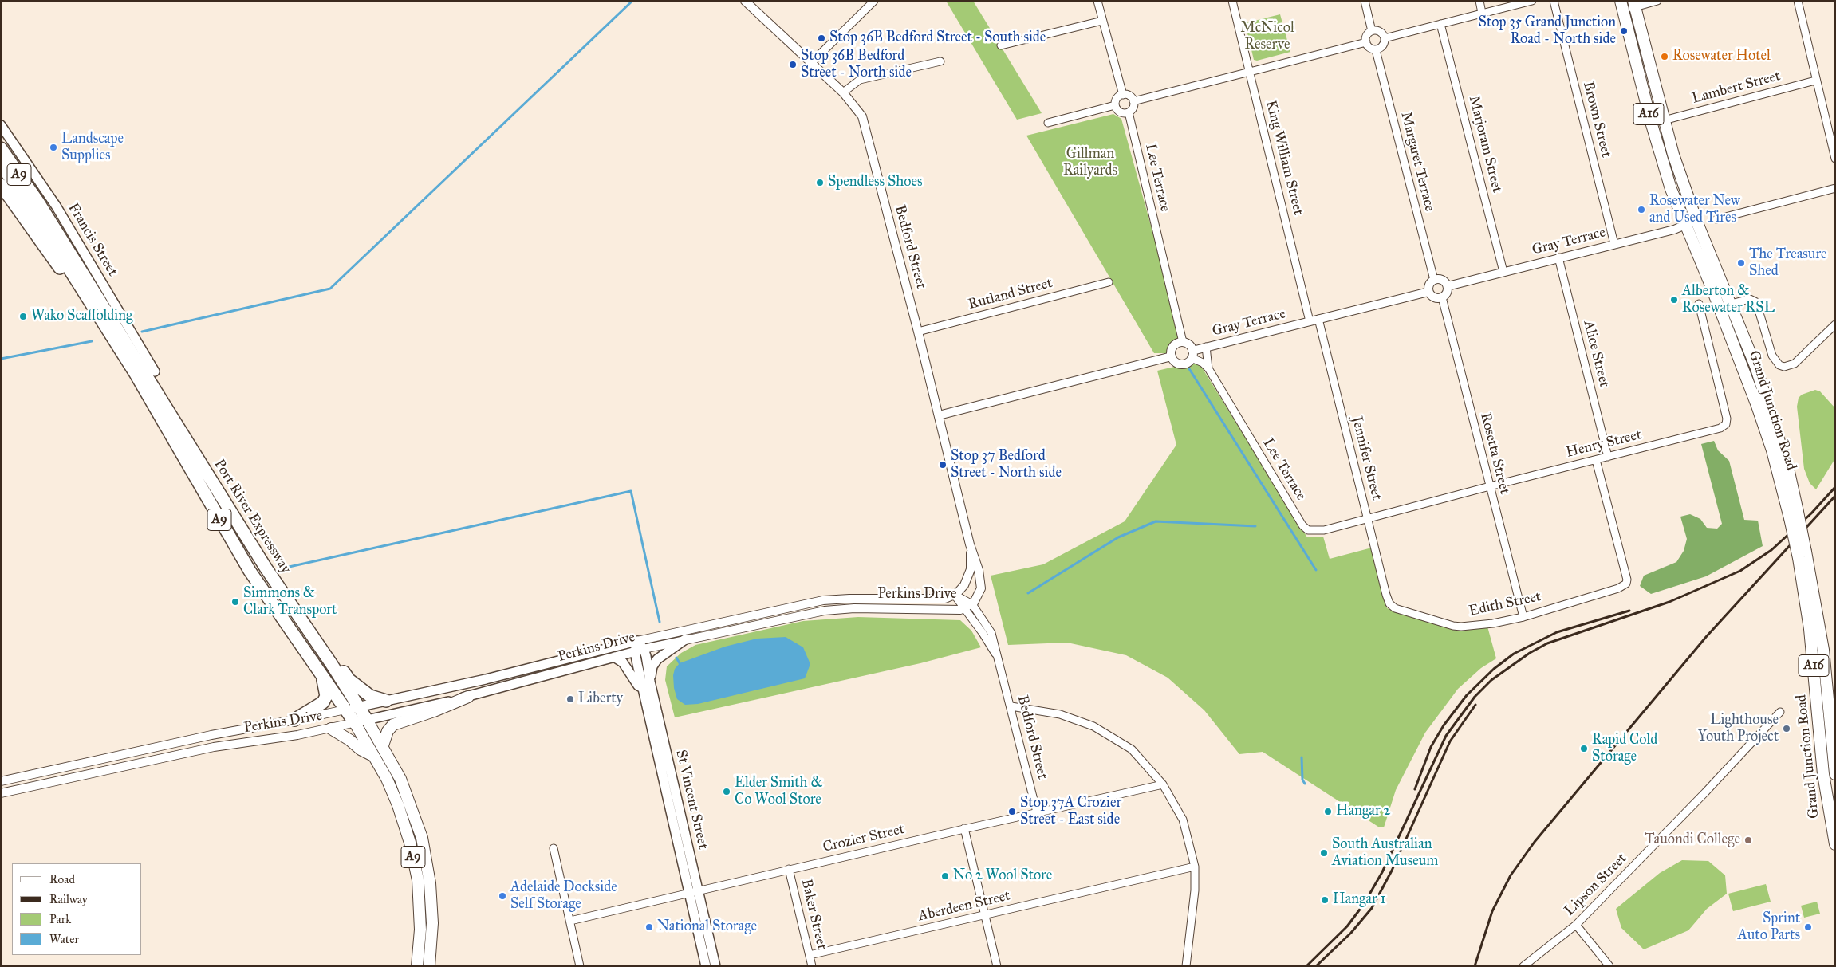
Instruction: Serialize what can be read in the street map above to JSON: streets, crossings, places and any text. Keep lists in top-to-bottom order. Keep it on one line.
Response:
{"streets":{"highway":["A16","A9","Grand Junction Road","Port River Expressway"],"main road":["Francis Street","Perkins Drive","St Vincent Street"],"street":["Lambert Street","Brown Street","Marjoram Street","King William Street","Margaret Terrace","Lee Terrace","Gray Terrace","Bedford Street","Rutland Street","Alice Street","Henry Street","Rosetta Street","Jennifer Street","Edith Street","Crozier Street","Lipson Street","Aberdeen Street","Baker Street"]},"crossings":[["Lambert Street","Grand Junction Road"],["Brown Street","Gray Terrace"],["Marjoram Street","Gray Terrace"],["King William Street","Gray Terrace"],["King William Street","Jennifer Street"],["Margaret Terrace","Gray Terrace"],["Margaret Terrace","Rosetta Street"],["Lee Terrace","Gray Terrace"],["Lee Terrace","Henry Street"],["Lee Terrace","Jennifer Street"],["Gray Terrace","Alice Street"],["Gray Terrace","Grand Junction Road"],["Gray Terrace","Rosetta Street"],["Gray Terrace","Jennifer Street"],["Bedford Street","Rutland Street"],["Bedford Street","Perkins Drive"],["Bedford Street","Crozier Street"],["Alice Street","Henry Street"],["Henry Street","Rosetta Street"],["Henry Street","Jennifer Street"],["Henry Street","Edith Street"],["Rosetta Street","Edith Street"],["Jennifer Street","Edith Street"],["Port River Expressway","Perkins Drive"],["Perkins Drive","St Vincent Street"],["St Vincent Street","Crozier Street"],["Crozier Street","Baker Street"],["Aberdeen Street","Baker Street"]],"parks":["McNicol Reserve","Gillman Railyards"],"places":["Stop 35 Grand Junction Road - North side","Stop 36B Bedford Street - South side","Rosewater Hotel","Stop 36B Bedford Street - North side","Landscape Supplies","Spendless Shoes","Rosewater New and Used Tires","The Treasure Shed","Alberton & Rosewater RSL","Wako Scaffolding","Stop 37 Bedford Street - North side","Simmons & Clark Transport","Liberty","Lighthouse Youth Project","Rapid Cold Storage","Elder Smith & Co Wool Store","Stop 37A Crozier Street - East side","Hangar 2","Tauondi College","South Australian Aviation Museum","No 2 Wool Store","Adelaide Dockside Self Storage","Hangar 1","National Storage","Sprint Auto Parts"],"legend":["Road","Railway","Park","Water"]}
